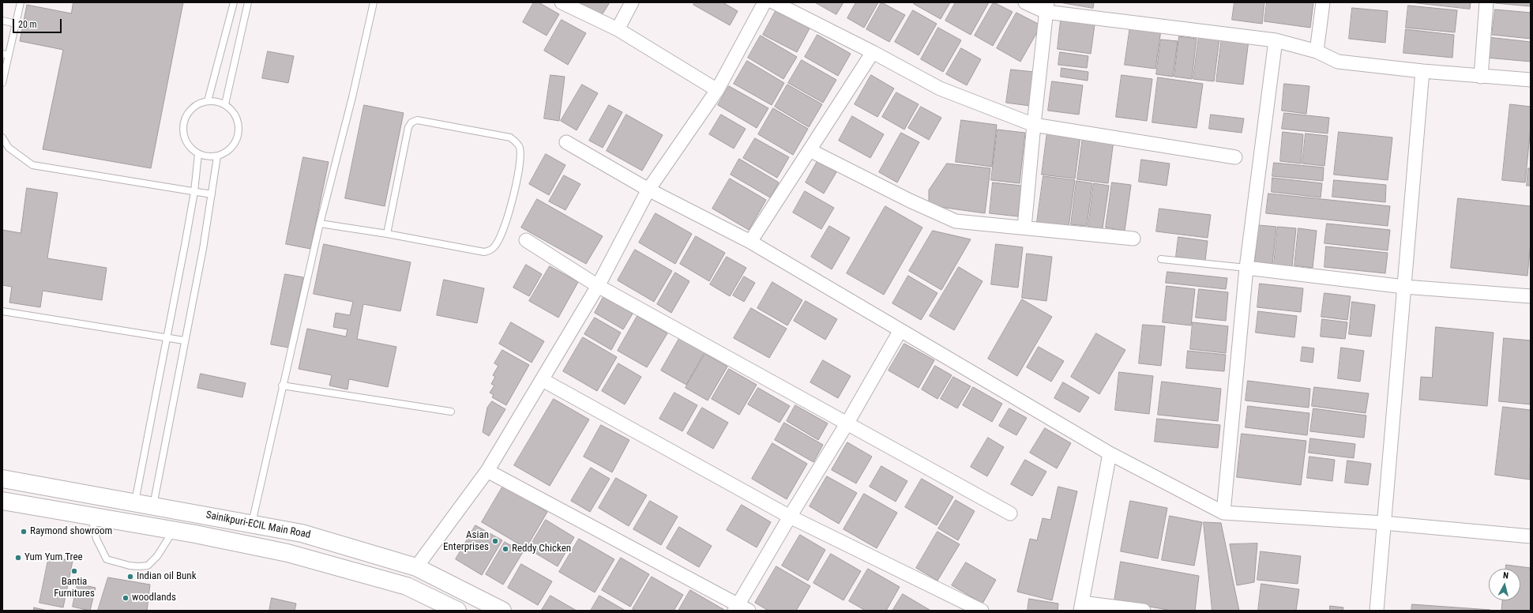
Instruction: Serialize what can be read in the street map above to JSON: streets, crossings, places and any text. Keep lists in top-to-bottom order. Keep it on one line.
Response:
{"streets":{"main road":["Sainikpuri-ECIL Main Road"]},"places":["Raymond showroom","Asian Enterprises","Reddy Chicken","Yum Yum Tree","Bantia Furnitures","Indian oil Bunk","woodlands"],"scale_bar":"20 m","north":"top"}
